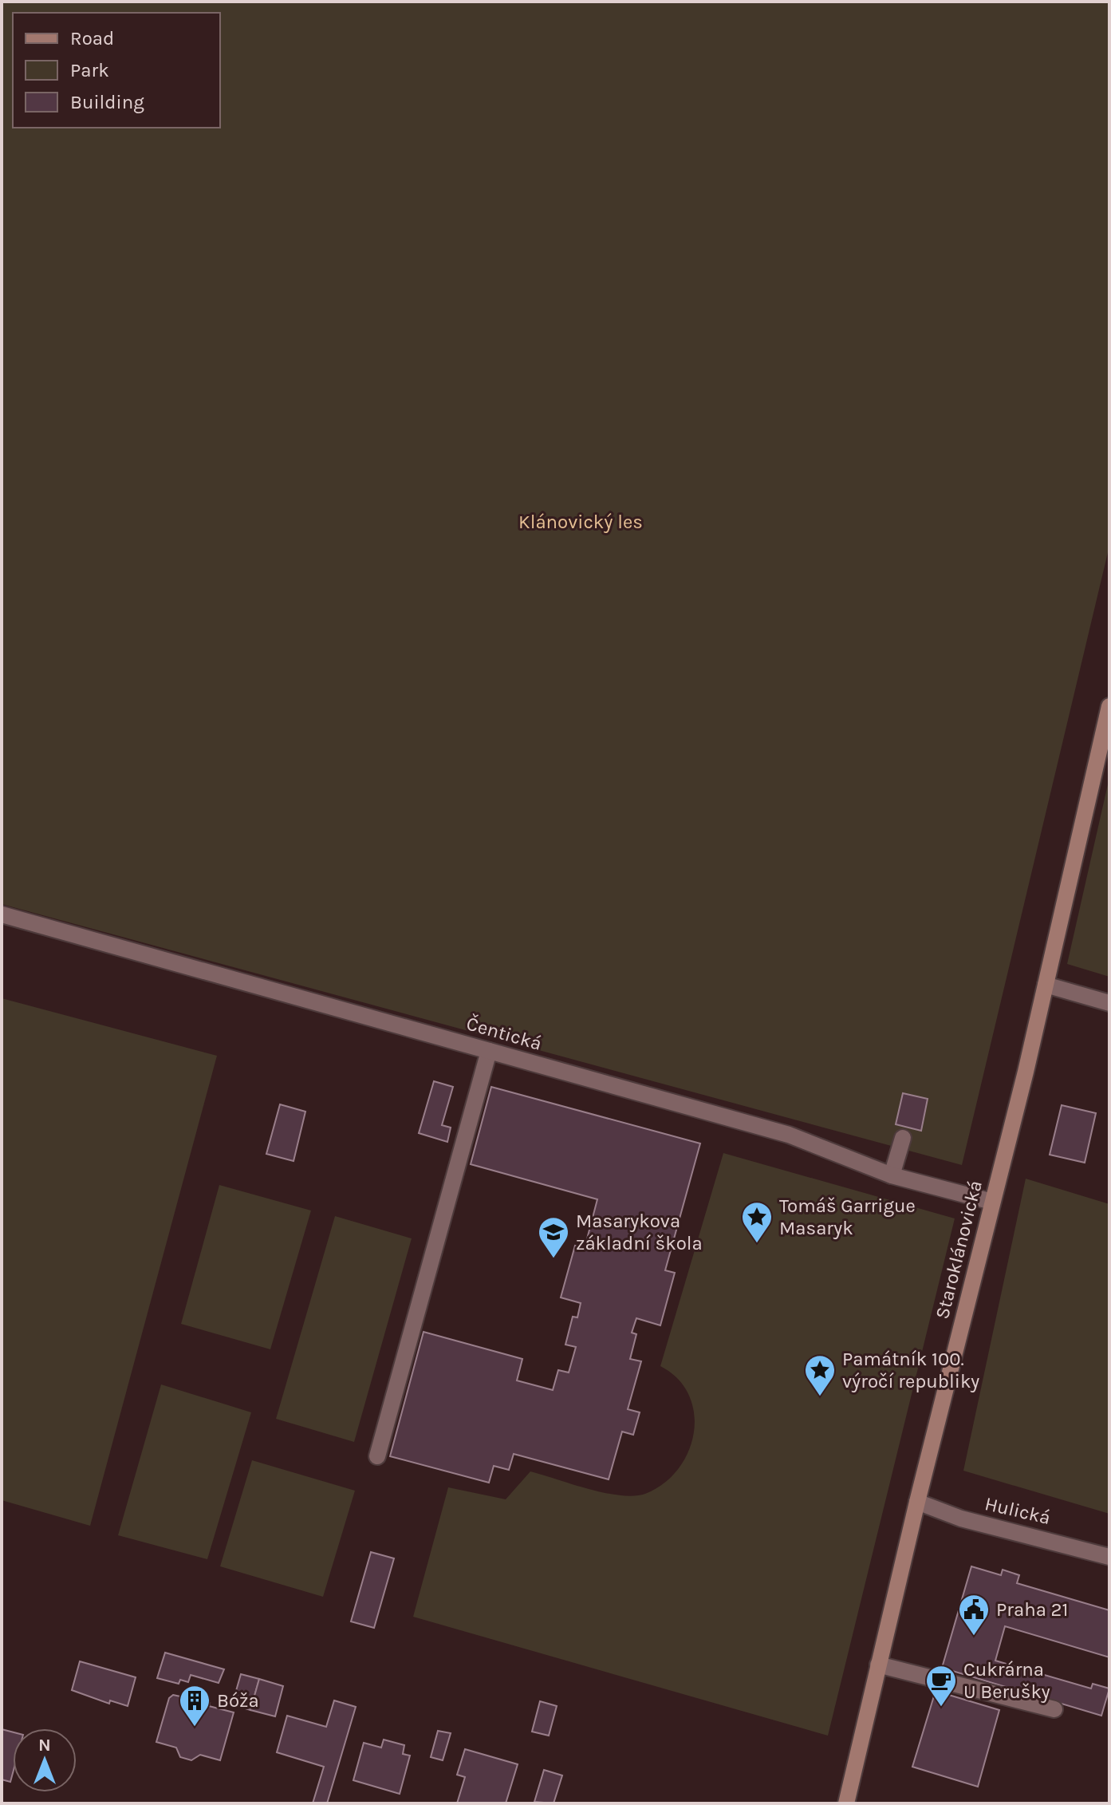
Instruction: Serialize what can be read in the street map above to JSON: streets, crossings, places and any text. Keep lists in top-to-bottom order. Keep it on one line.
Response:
{"streets":{"street":["Čentická","Staroklánovická","Hulická"]},"crossings":[["Čentická","Staroklánovická"],["Staroklánovická","Hulická"]],"parks":["Klánovický les"],"places":{"place":["Tomáš Garrigue Masaryk","Památník 100. výročí republiky"],"school or university":["Masarykova základní škola"],"public building":["Praha 21"],"cafe":["Cukrárna U Berušky"],"building":["Bóža"]},"legend":["Road","Park","Building"],"north":"top"}
